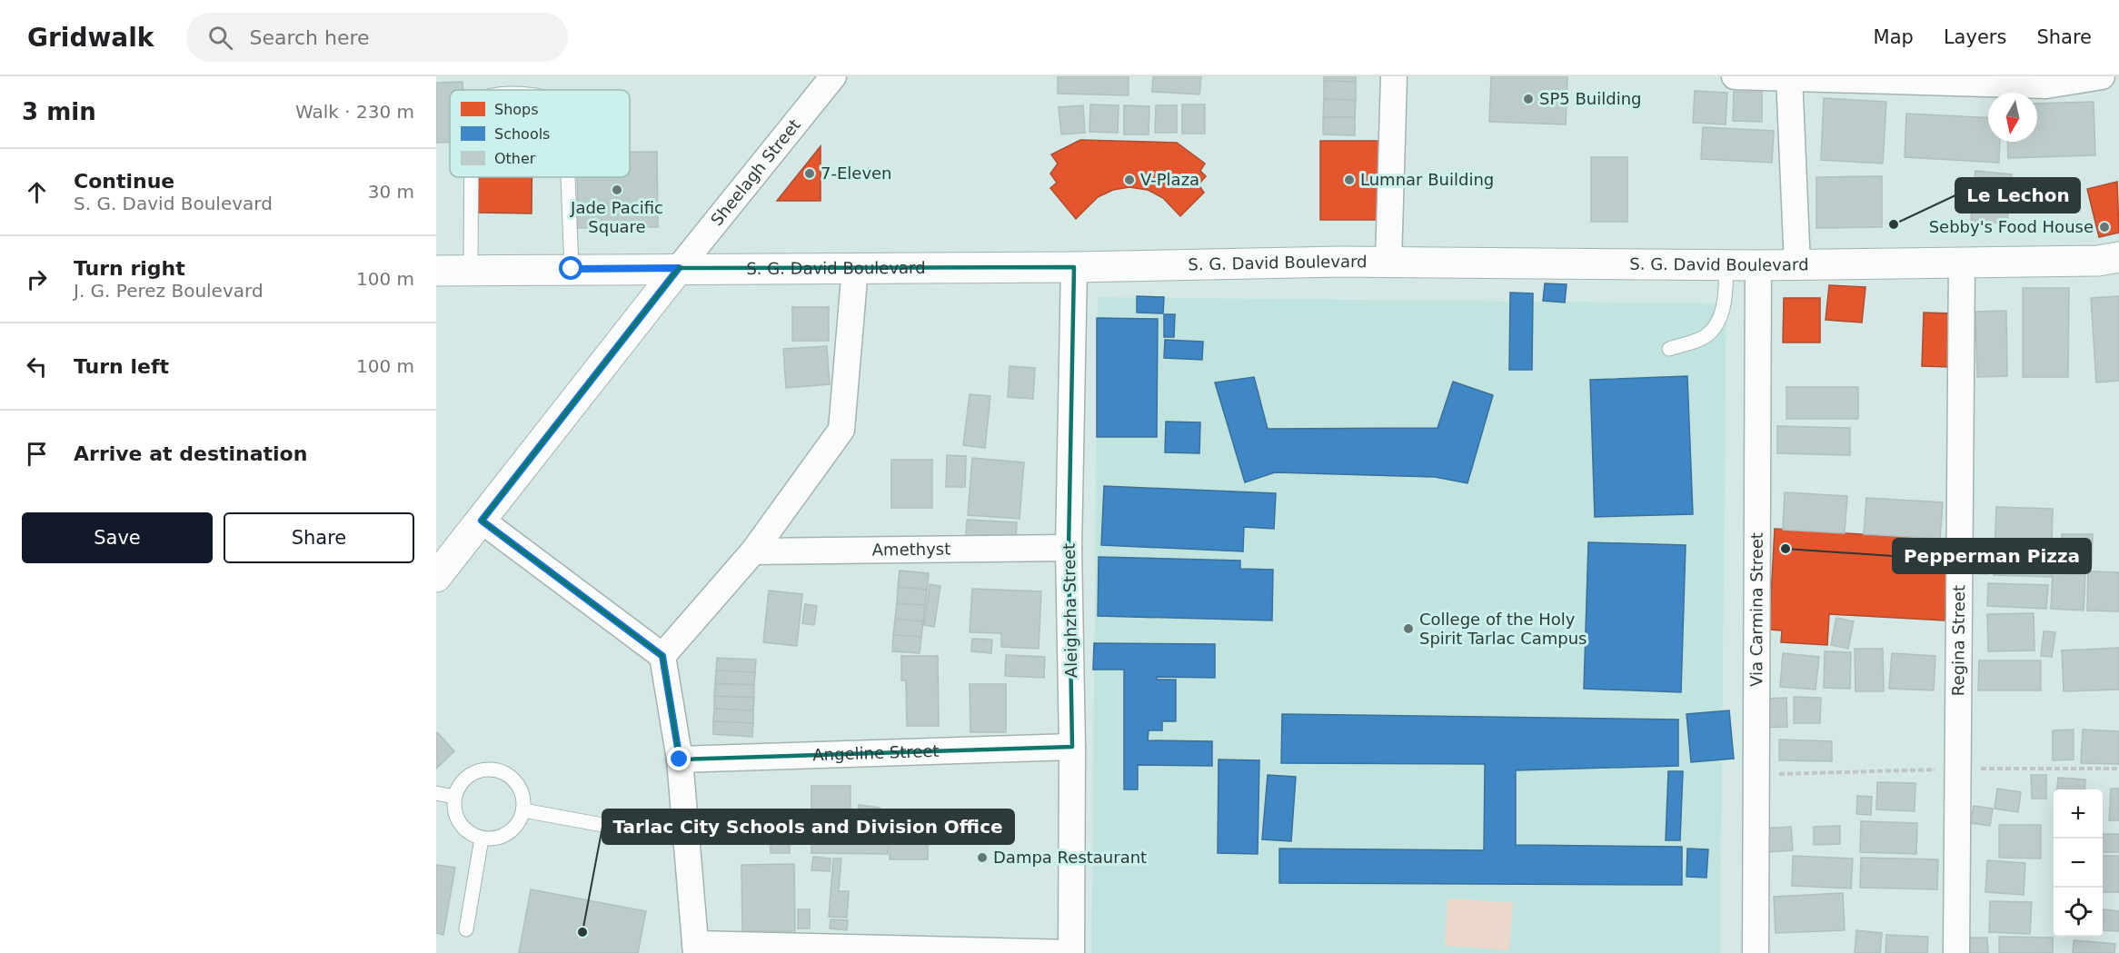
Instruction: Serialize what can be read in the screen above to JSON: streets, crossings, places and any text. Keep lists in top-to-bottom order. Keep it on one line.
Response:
{"streets":{"street":["Sheelagh Street","S. G. David Boulevard","Amethyst","Via Carmina Street","Aleighzha Street","Regina Street","Angeline Street"]},"crossings":[["Sheelagh Street","S. G. David Boulevard"],["S. G. David Boulevard","Via Carmina Street"],["S. G. David Boulevard","Aleighzha Street"],["S. G. David Boulevard","Regina Street"],["Amethyst","Aleighzha Street"],["Aleighzha Street","Angeline Street"]],"places":["SP5 Building","7-Eleven","V-Plaza","Lumnar Building","Jade Pacific Square","Le Lechon","Sebby's Food House","Pepperman Pizza","College of the Holy Spirit Tarlac Campus","Dampa Restaurant","Tarlac City Schools and Division Office"],"legend":["Shops","Schools","Other"],"north":"bottom","page":{"header":"Gridwalk","search":"Search here","nav":["Map","Layers","Share"],"heading":["3 min","Walk · 230 m"],"list":[["Continue","S. G. David Boulevard","30 m"],["Turn right","J. G. Perez Boulevard","100 m"],["Turn left","100 m"],"Arrive at destination"],"buttons":["Save","Share"],"map_buttons":["+","−"]}}
